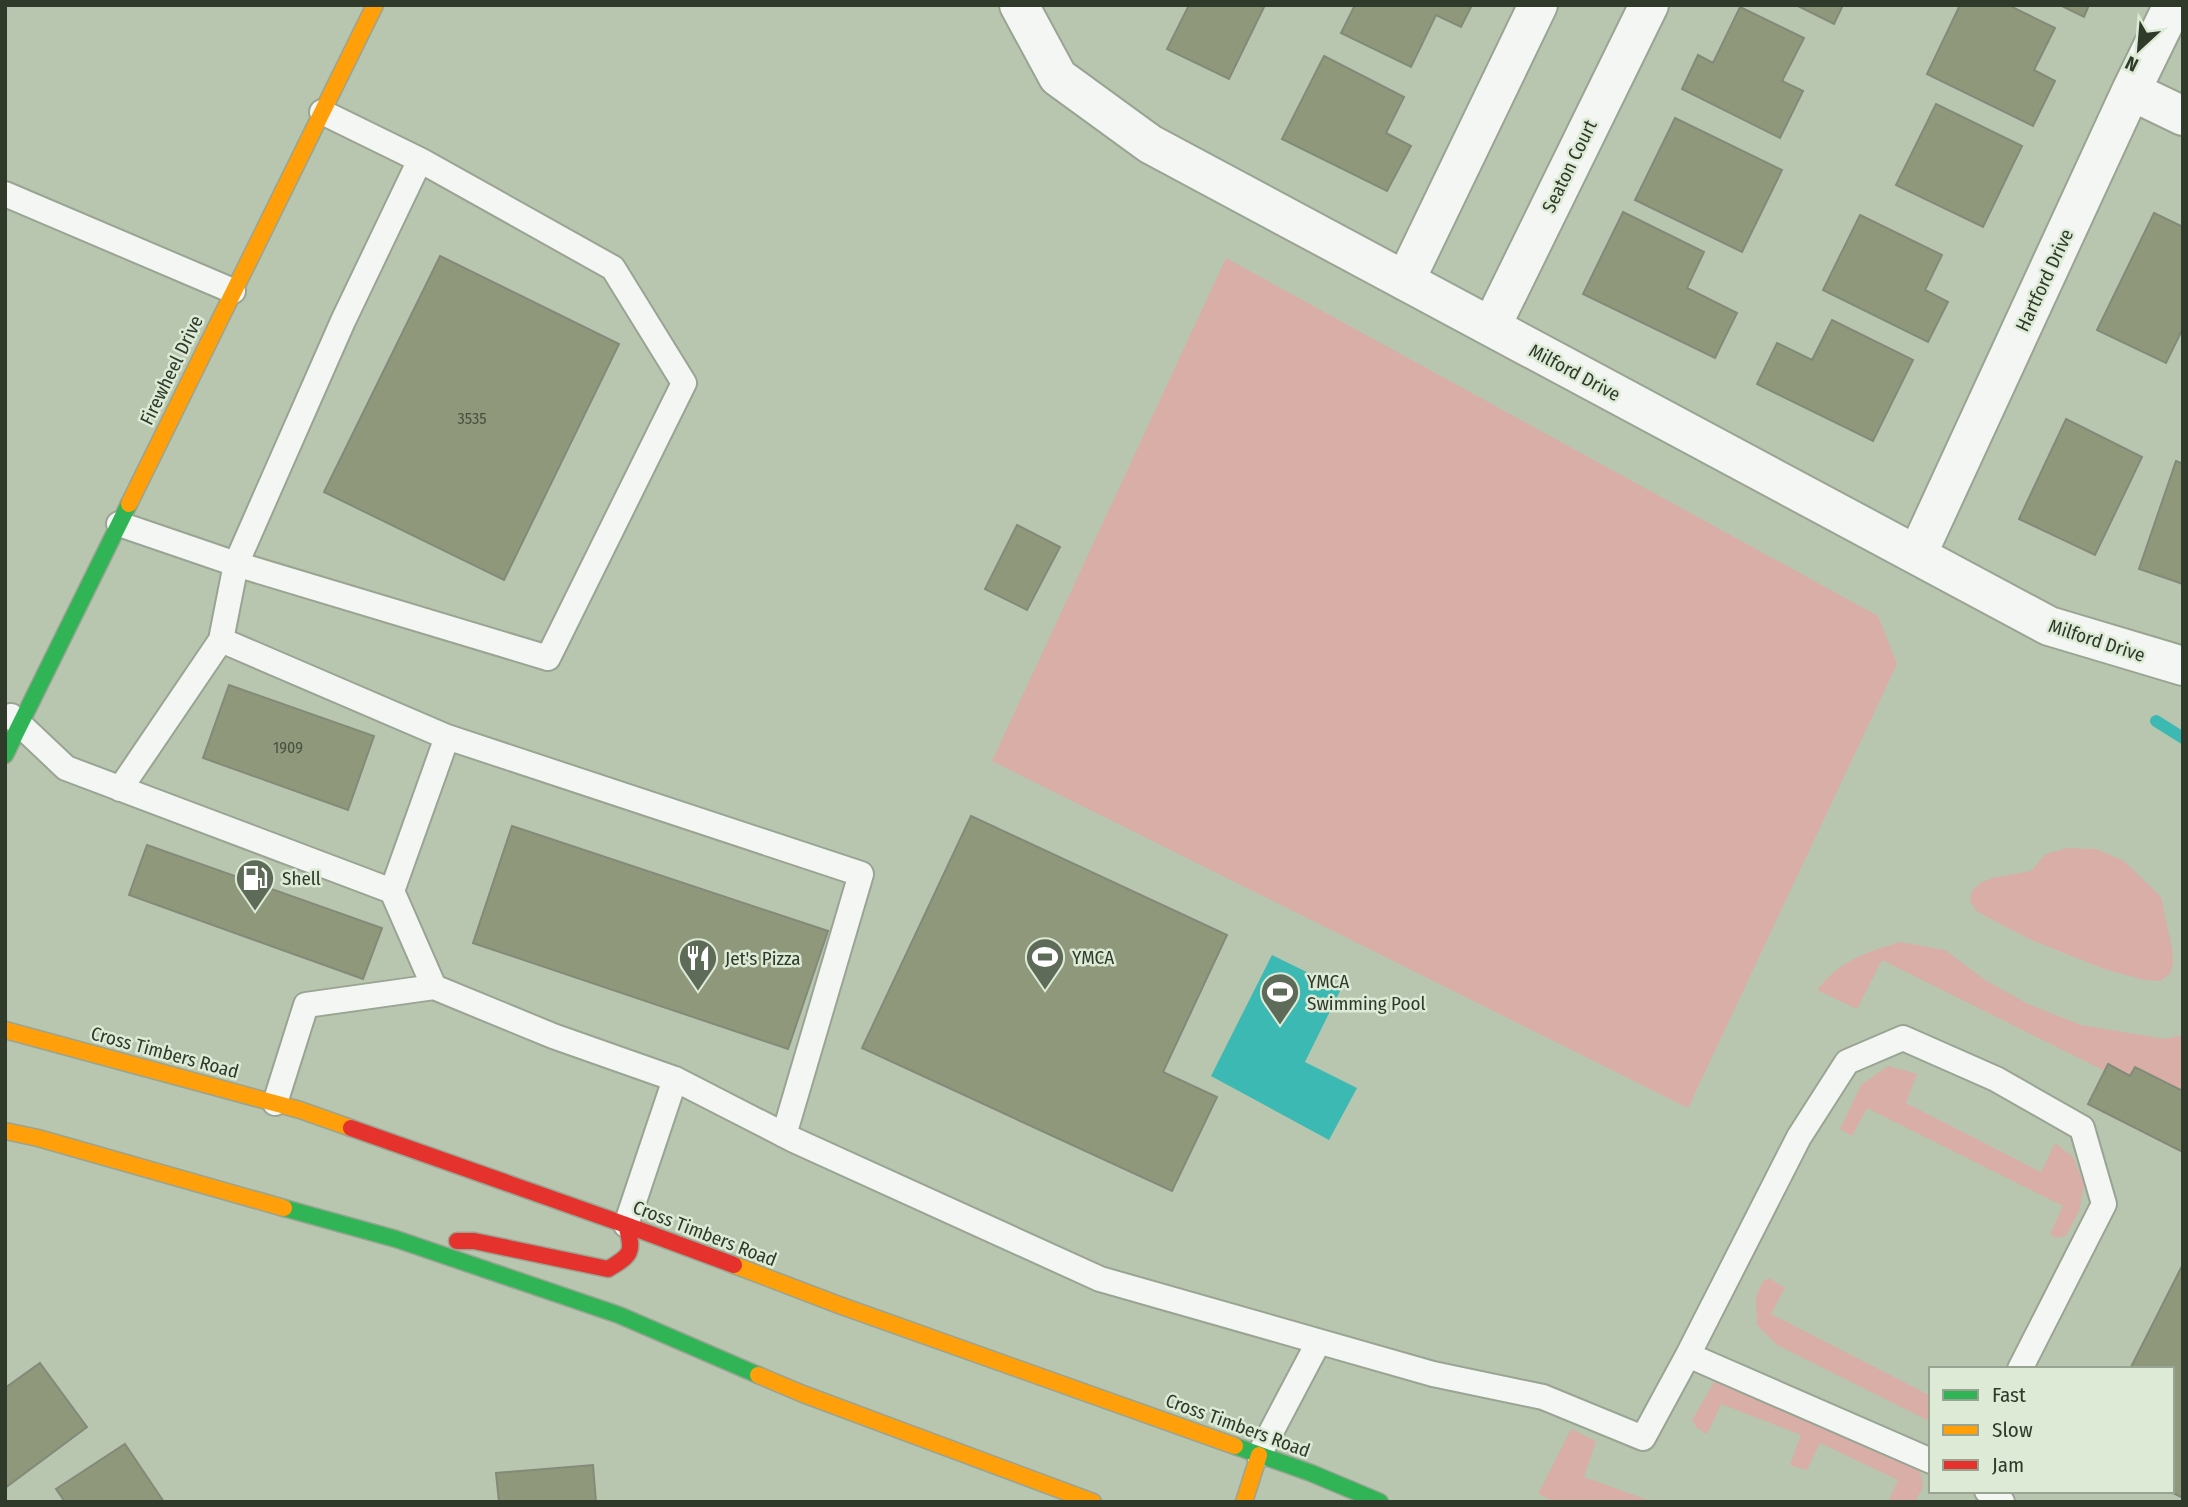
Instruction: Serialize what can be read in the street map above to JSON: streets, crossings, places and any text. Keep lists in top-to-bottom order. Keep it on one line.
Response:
{"streets":{"main road":["Firewheel Drive","Cross Timbers Road"],"street":["Seaton Court","Hartford Drive","Milford Drive"]},"crossings":[["Seaton Court","Milford Drive"],["Hartford Drive","Milford Drive"]],"places":{"fuel station":["Shell"],"sports":["YMCA","YMCA Swimming Pool"],"restaurant":["Jet's Pizza"]},"house_numbers":["3535","1909"],"legend":["Fast","Slow","Jam"],"north":"bottom left"}
